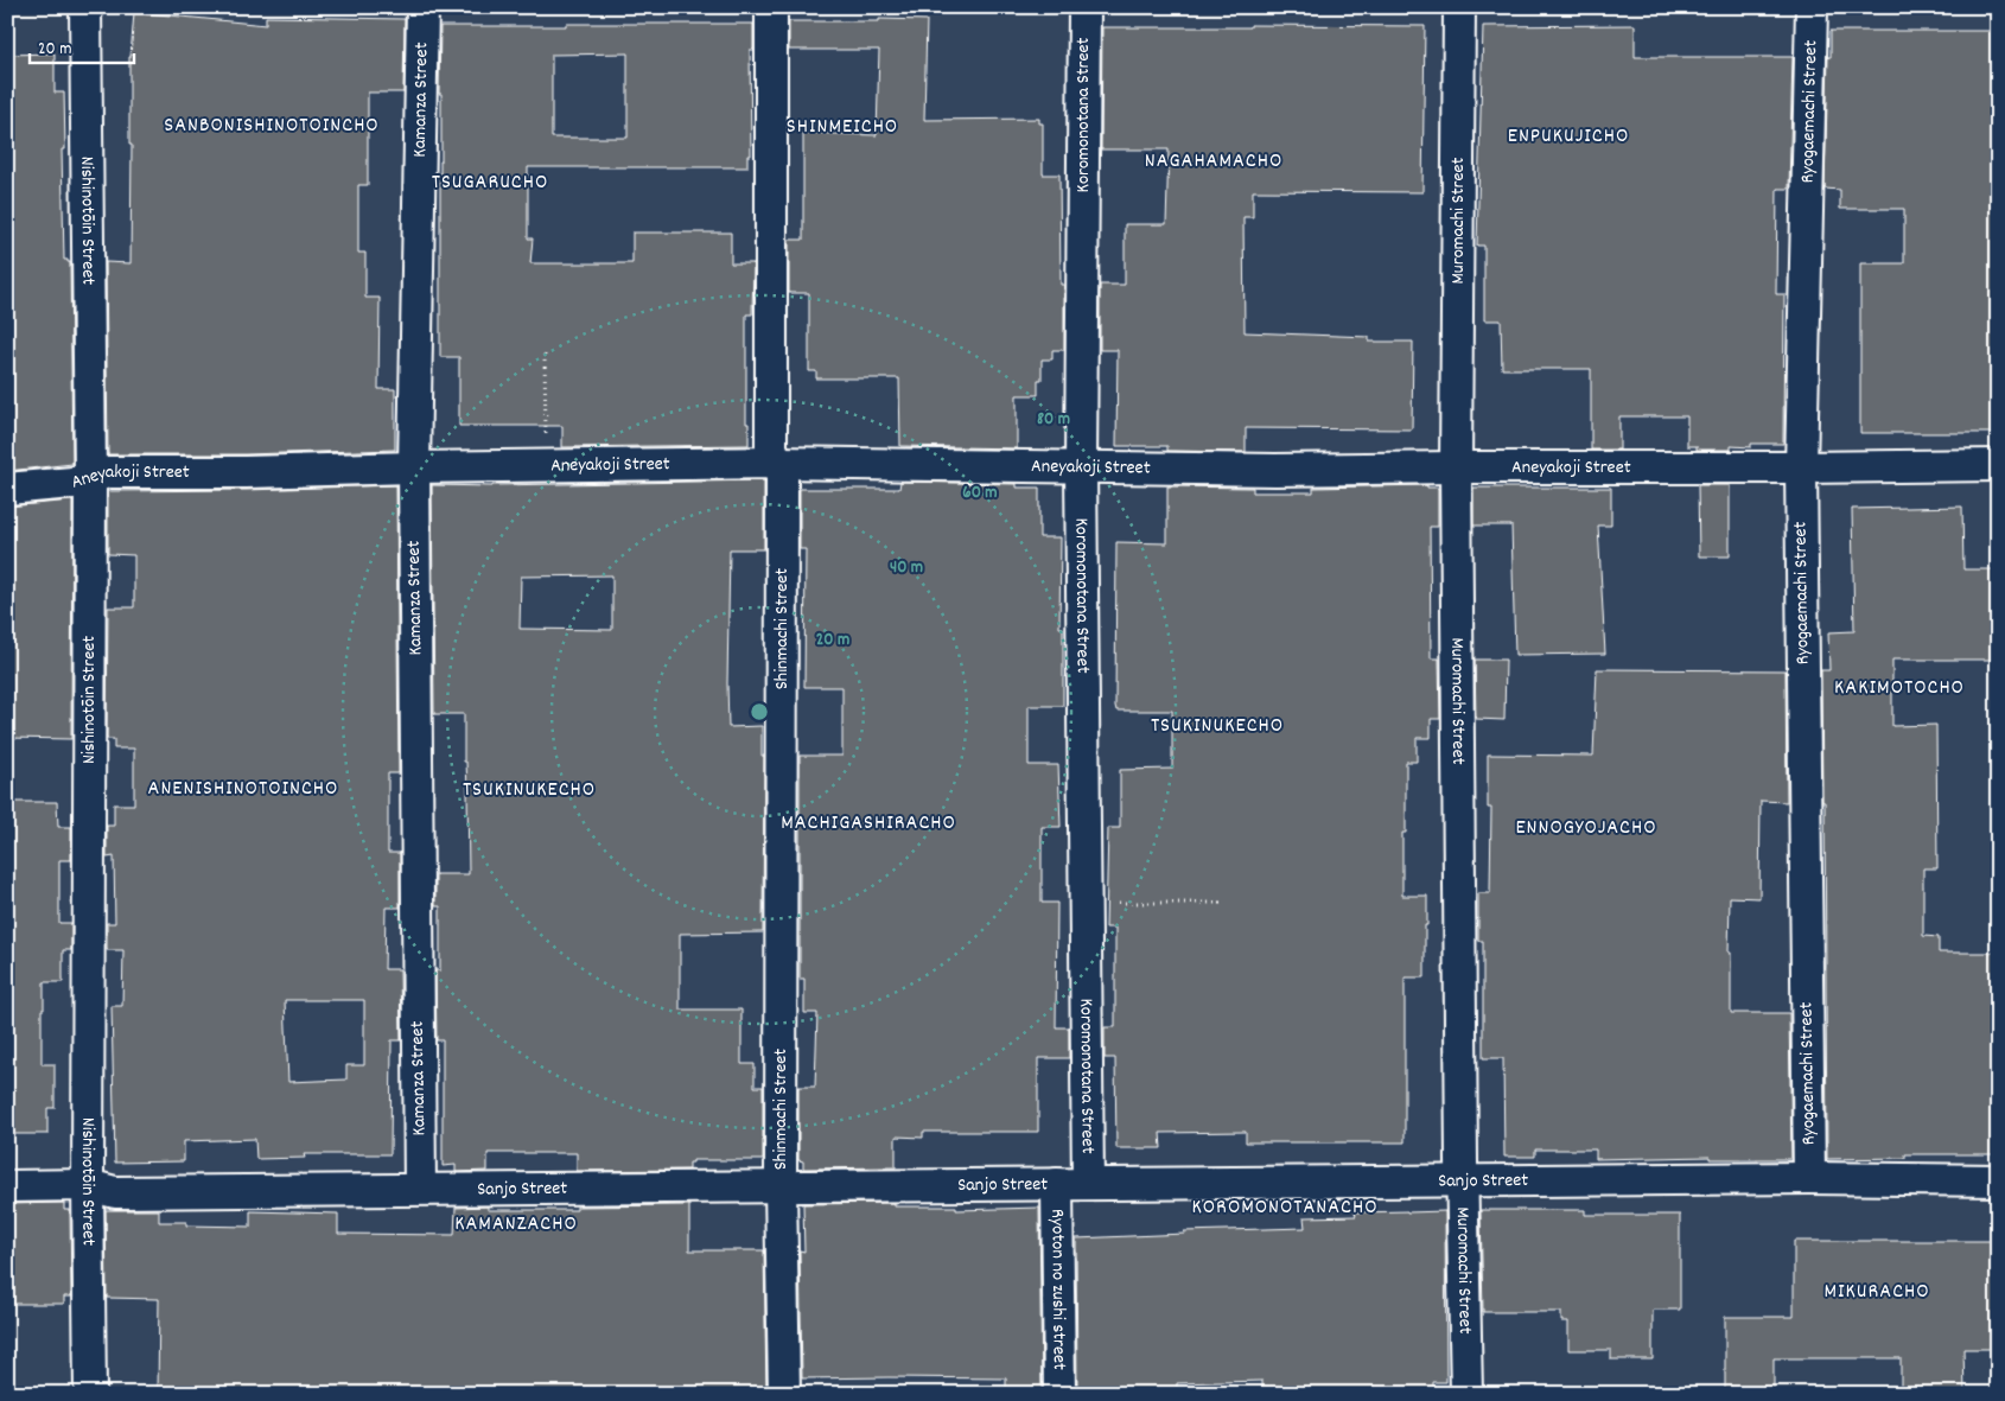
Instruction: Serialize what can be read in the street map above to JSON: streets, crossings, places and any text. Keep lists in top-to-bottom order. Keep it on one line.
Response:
{"streets":{"street":["Kamanza Street","Ryogaemachi Street","Koromonotana Street","Nishinotōin Street","Muromachi Street","Aneyakoji Street","Shinmachi Street","Sanjo Street","Ryoton no zushi street"]},"crossings":[["Kamanza Street","Aneyakoji Street"],["Kamanza Street","Sanjo Street"],["Ryogaemachi Street","Aneyakoji Street"],["Ryogaemachi Street","Sanjo Street"],["Koromonotana Street","Aneyakoji Street"],["Koromonotana Street","Sanjo Street"],["Nishinotōin Street","Aneyakoji Street"],["Nishinotōin Street","Sanjo Street"],["Muromachi Street","Aneyakoji Street"],["Muromachi Street","Sanjo Street"],["Aneyakoji Street","Shinmachi Street"],["Shinmachi Street","Sanjo Street"],["Sanjo Street","Ryoton no zushi street"]],"districts":["SANBONISHINOTOINCHO","SHINMEICHO","ENPUKUJICHO","NAGAHAMACHO","TSUGARUCHO","KAKIMOTOCHO","TSUKINUKECHO","ANENISHINOTOINCHO","TSUKINUKECHO","MACHIGASHIRACHO","ENNOGYOJACHO","KOROMONOTANACHO","KAMANZACHO","MIKURACHO"],"scale_bar":"20 m","rings":["80 m","60 m","40 m","20 m"]}
